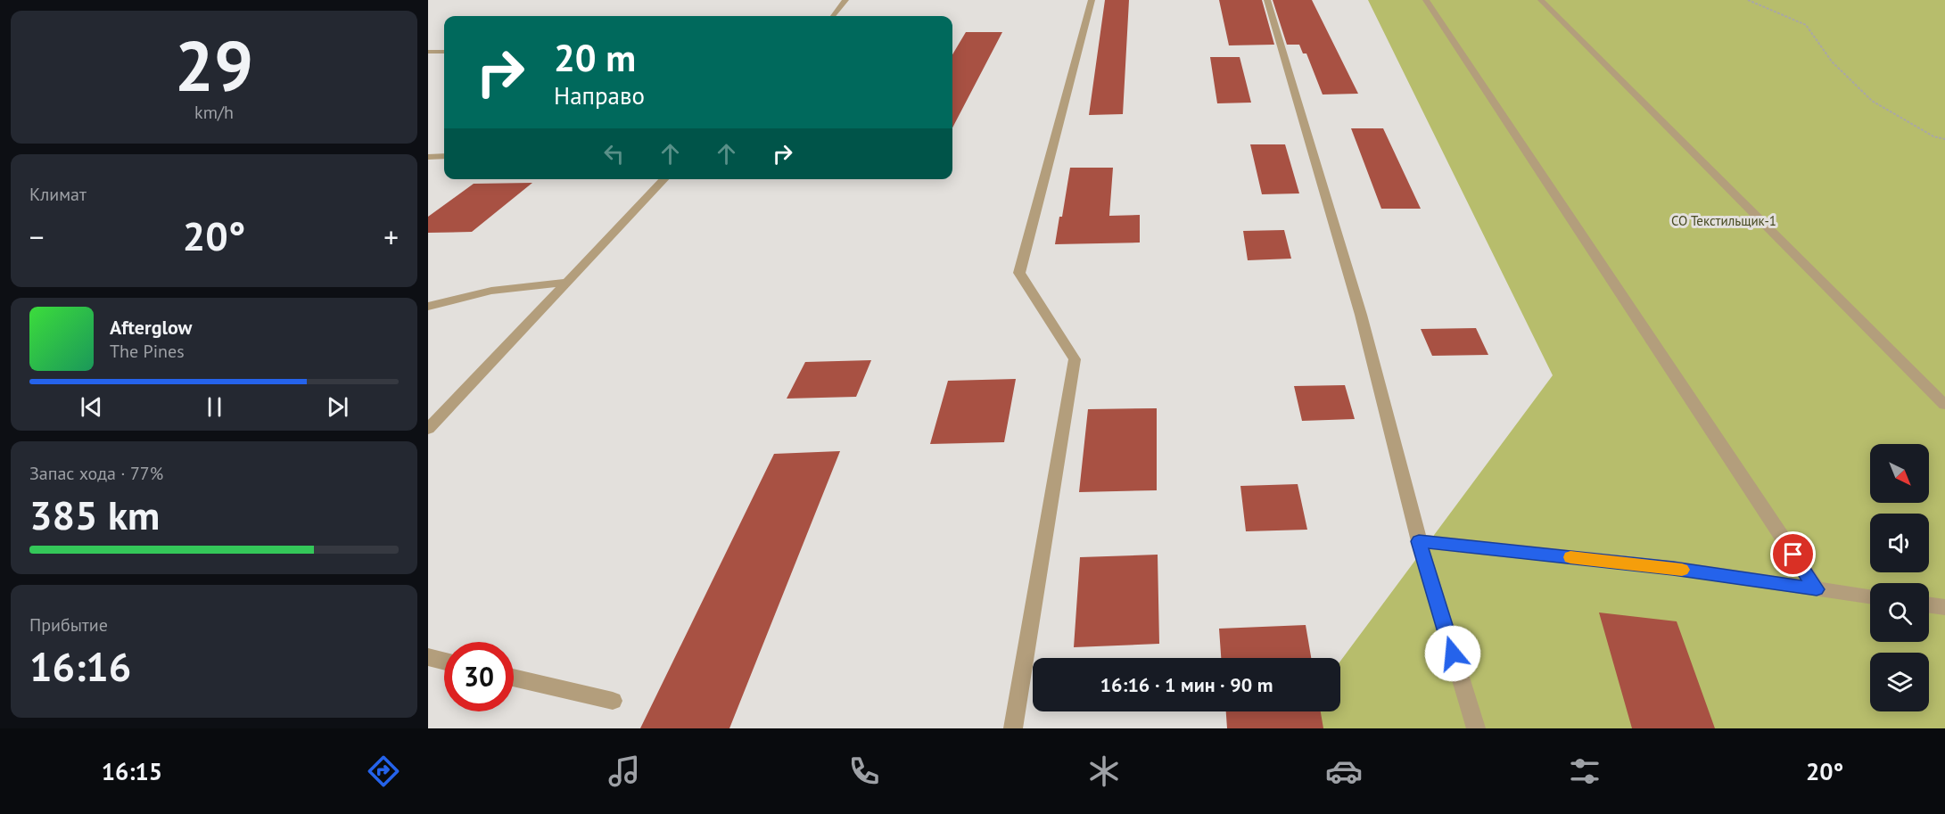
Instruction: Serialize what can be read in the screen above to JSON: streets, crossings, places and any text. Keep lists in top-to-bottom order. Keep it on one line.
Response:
{"parks":["СО Текстильщик-1"],"north":"bottom right","page":{"tile":[["29","km/h"],"Климат",["Запас хода · 77%","385 km"],["Прибытие","16:16"]],"turn":["20 m","Направо"],"heat":["−","20°","+"],"song":["Afterglow","The Pines"],"limit":"30","trip":"16:16 · 1 мин · 90 m","tabs":["16:15","20°"]}}
